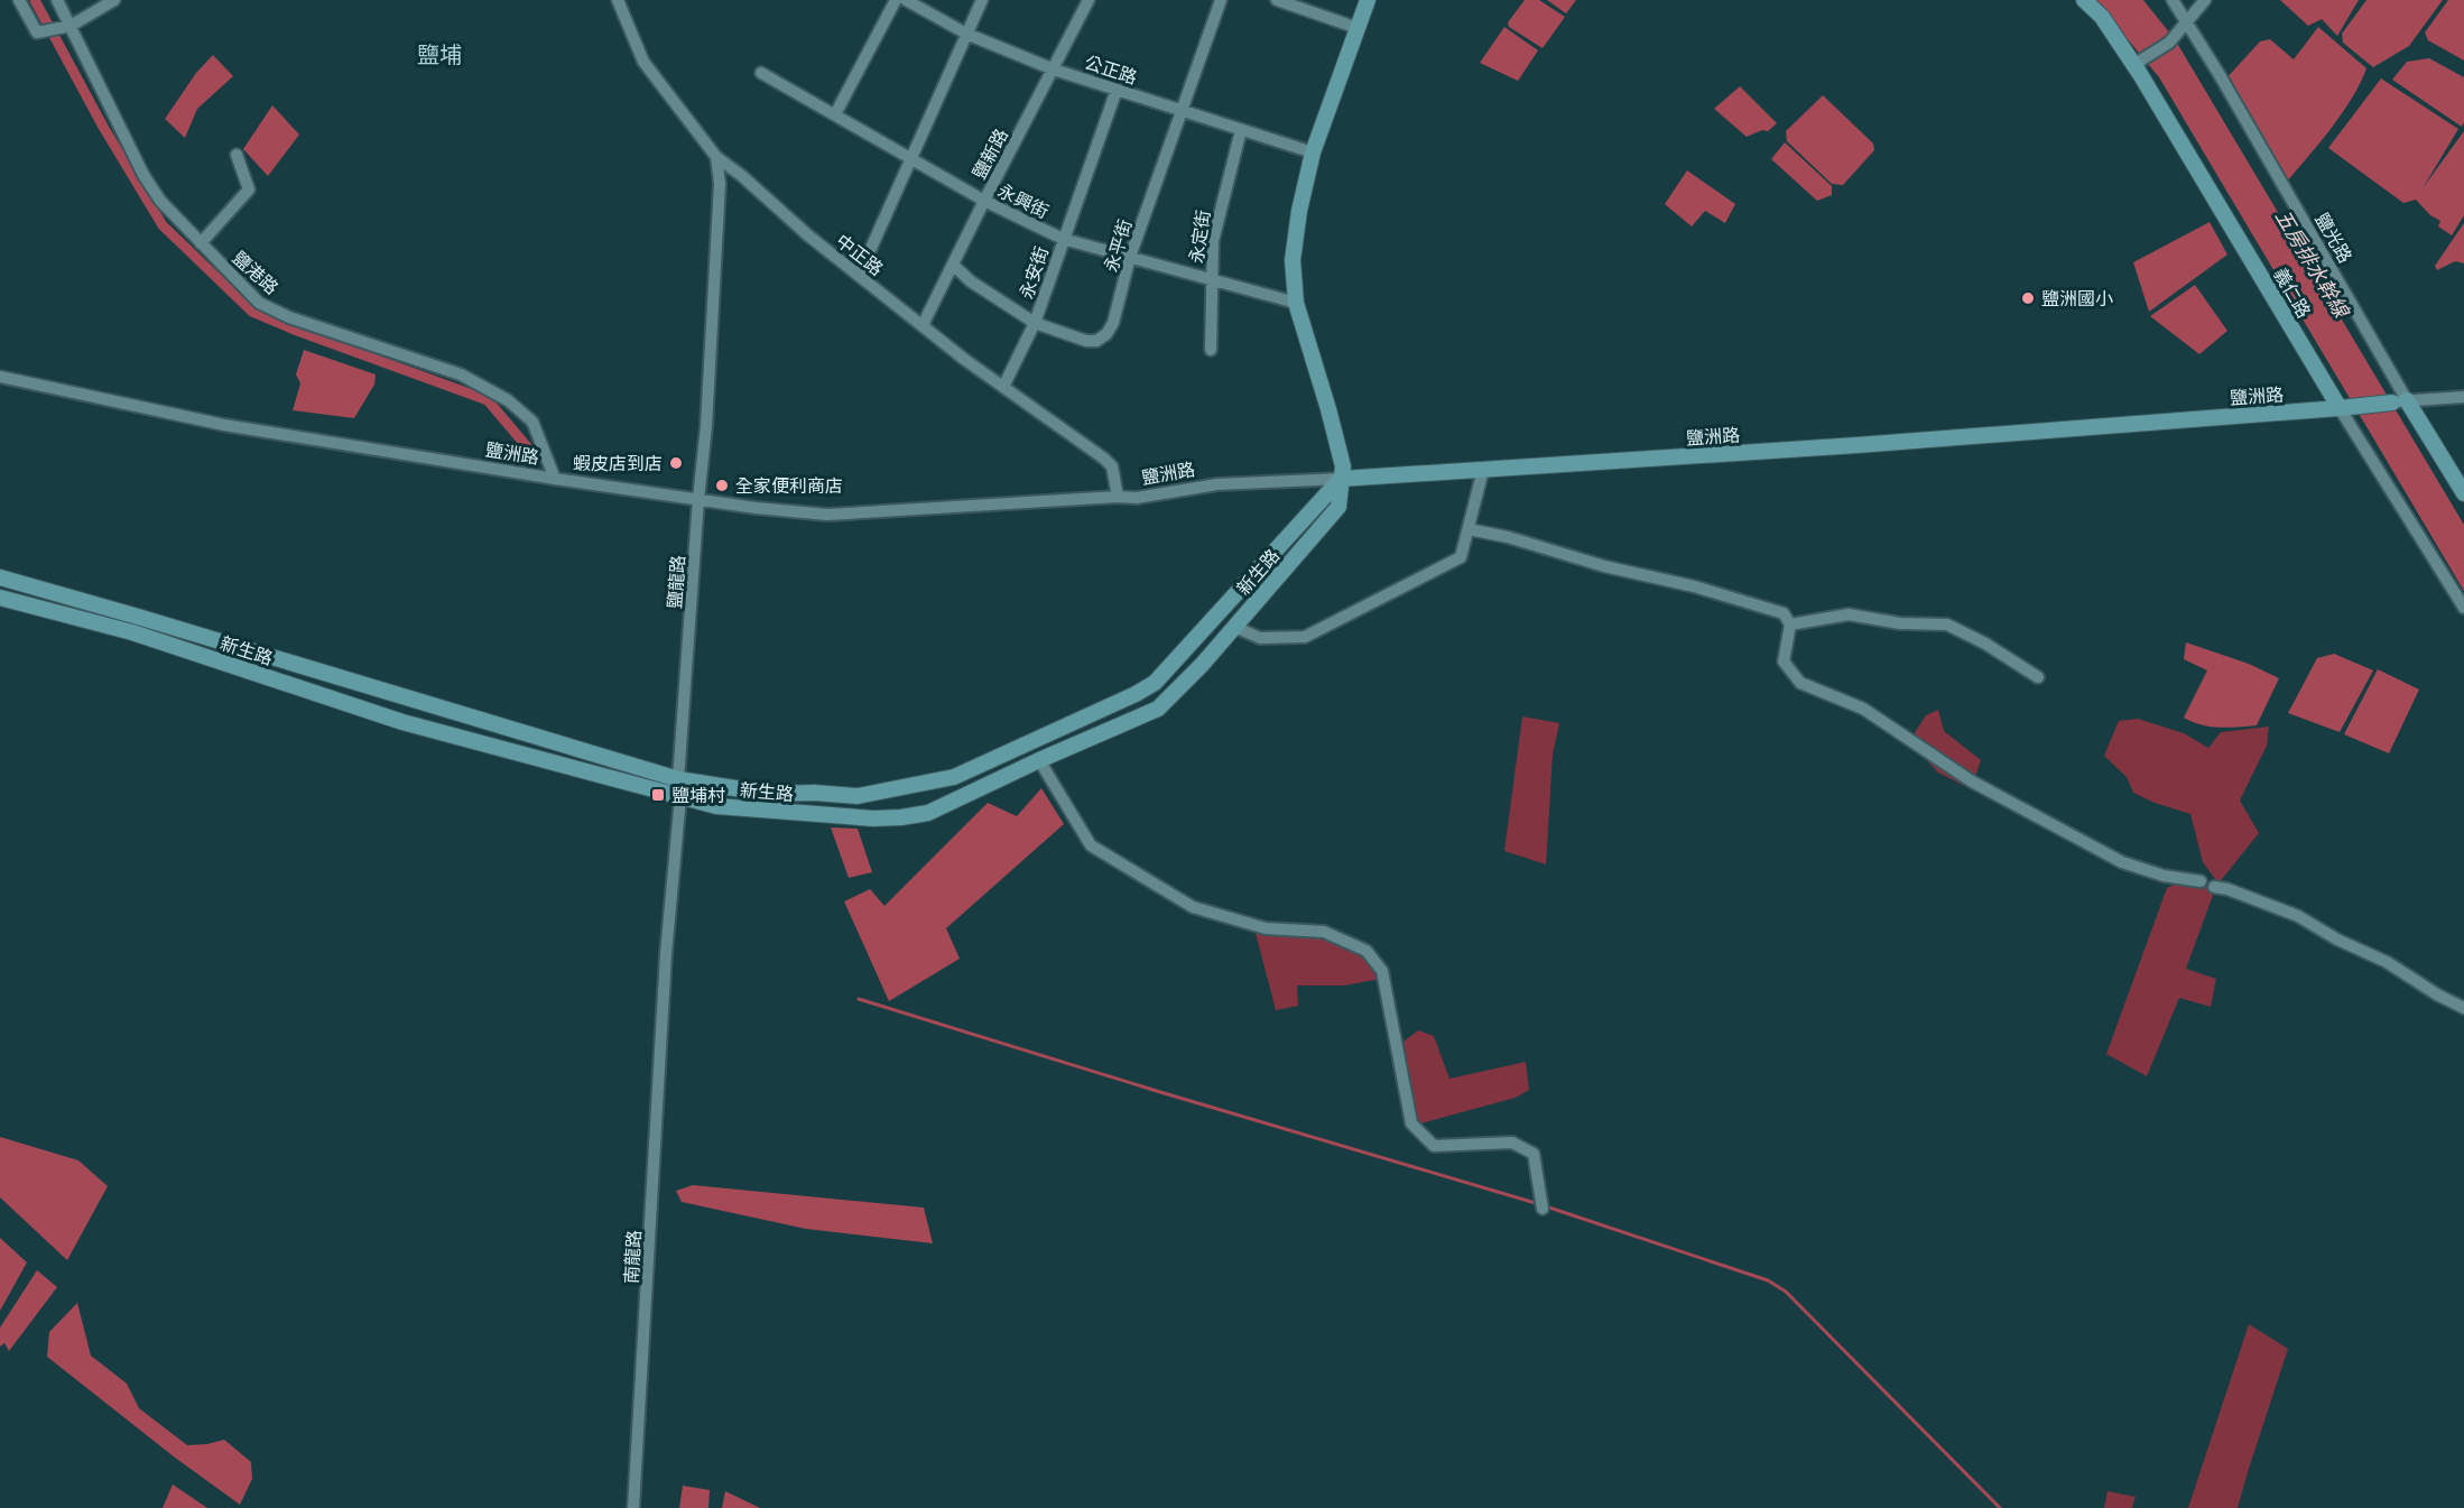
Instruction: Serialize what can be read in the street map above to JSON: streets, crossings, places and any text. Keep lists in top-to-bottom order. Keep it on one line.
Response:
{"streets":{"street":["公正路","鹽新路","永興街","永定街","鹽光路","永平街","中正路","鹽港路","永安街","義仁路","鹽洲路","新生路","鹽龍路","南龍路"]},"crossings":[["公正路","鹽新路"],["公正路","永定街"],["公正路","永平街"],["公正路","永安街"],["公正路","新生路"],["鹽新路","永興街"],["鹽新路","永平街"],["鹽新路","中正路"],["永興街","永定街"],["永興街","永平街"],["永興街","永安街"],["永興街","新生路"],["鹽光路","鹽洲路"],["永平街","永安街"],["中正路","永安街"],["中正路","鹽洲路"],["中正路","鹽龍路"],["鹽港路","鹽洲路"],["義仁路","鹽洲路"],["鹽洲路","新生路"],["鹽洲路","鹽龍路"],["新生路","鹽龍路"],["鹽龍路","南龍路"]],"districts":["鹽埔"],"water":["五房排水幹線"],"places":{"other":["鹽洲國小","蝦皮店到店","全家便利商店"],"transit":["鹽埔村"]}}
